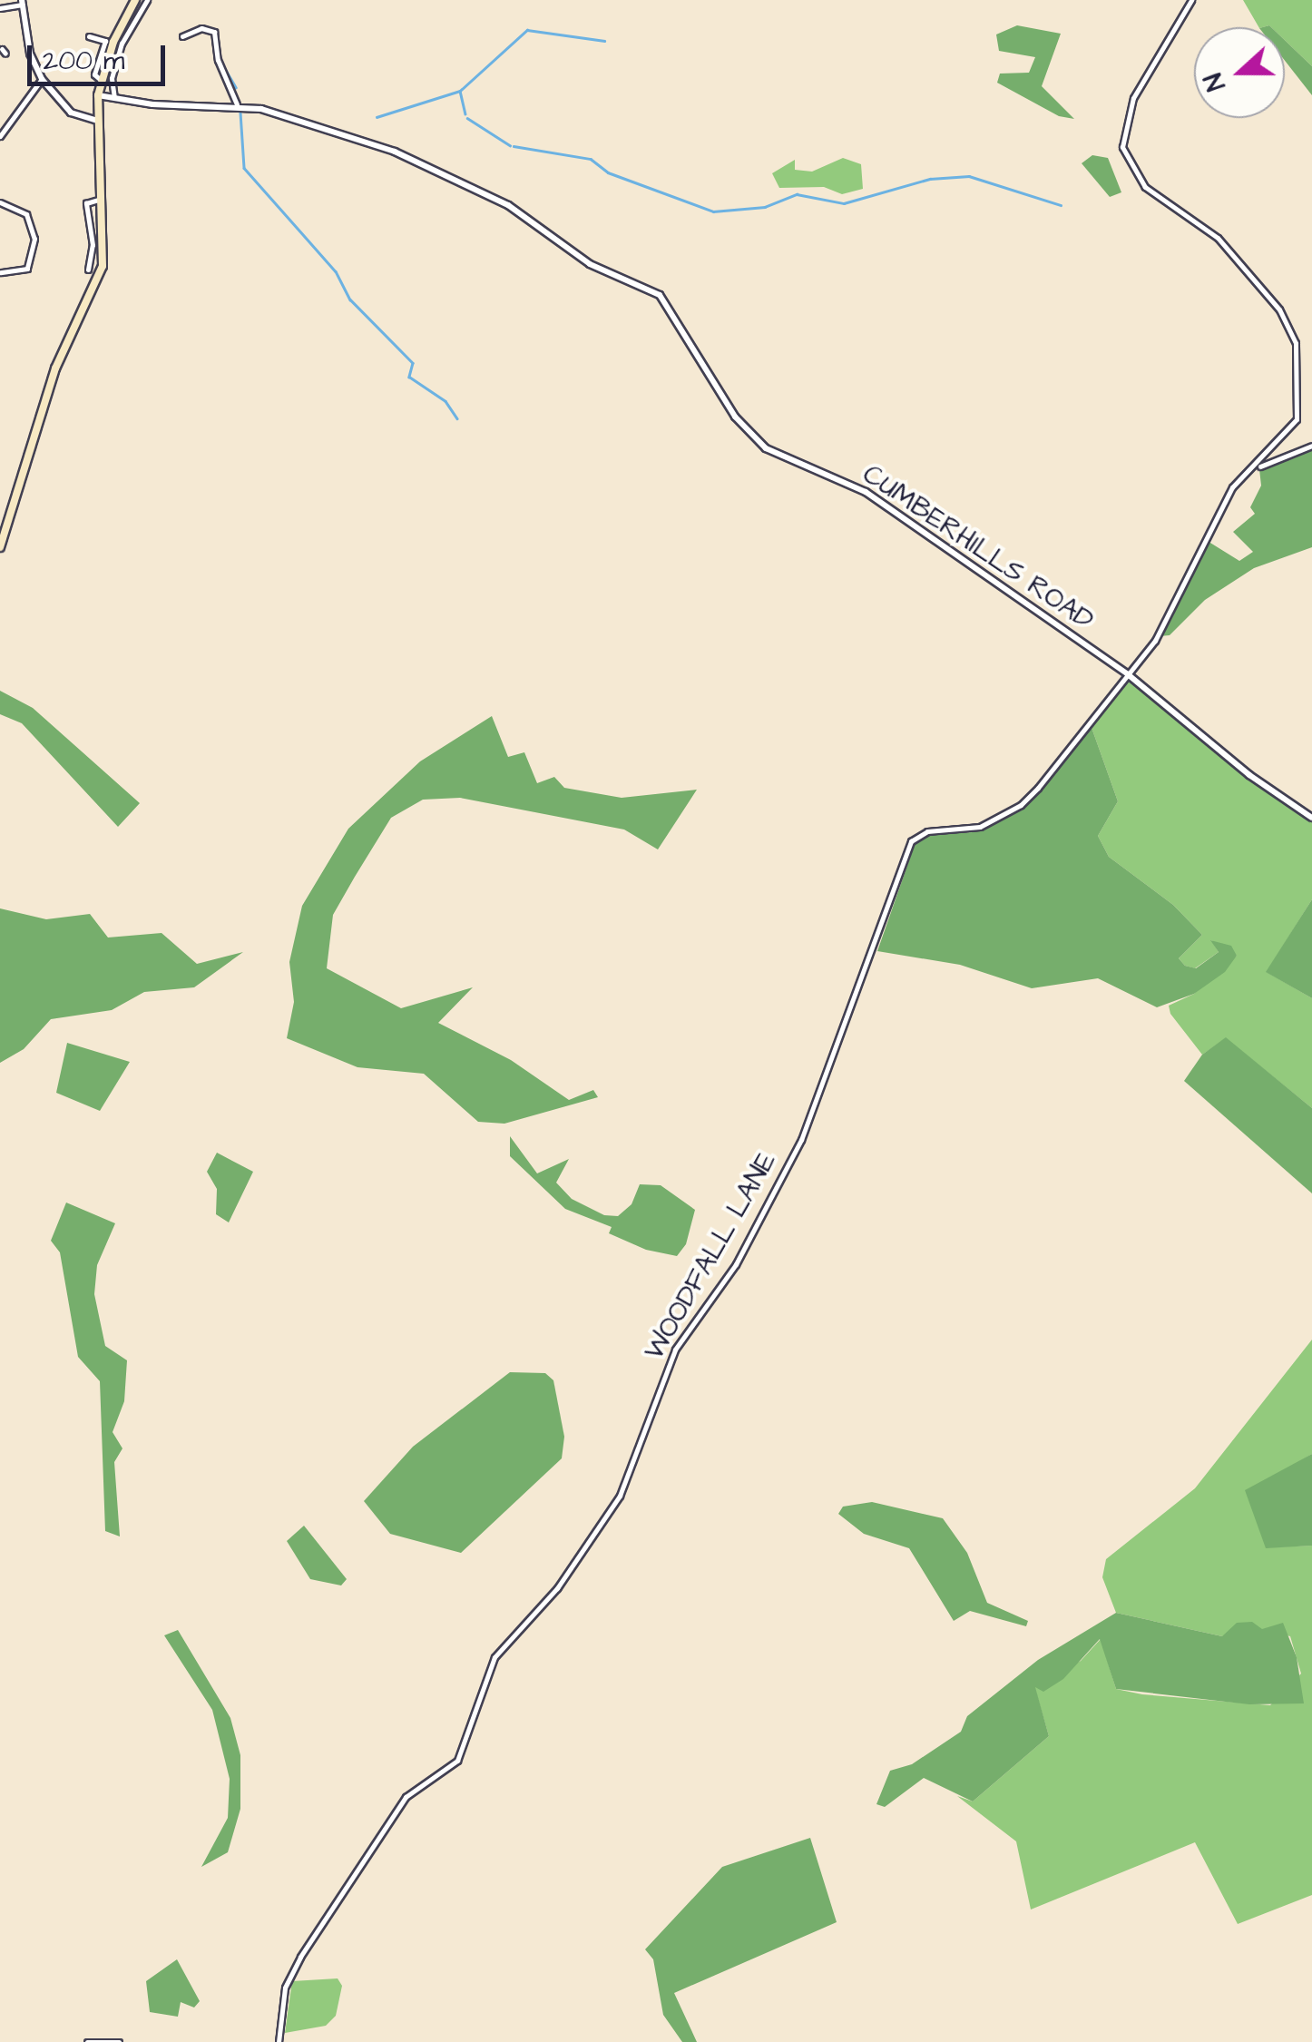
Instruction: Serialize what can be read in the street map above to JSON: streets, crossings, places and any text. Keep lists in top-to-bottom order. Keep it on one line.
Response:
{"streets":{"street":["CUMBERHILLS ROAD","WOODFALL LANE"]},"crossings":[["CUMBERHILLS ROAD","WOODFALL LANE"]],"scale_bar":"200 m","north":"left"}
